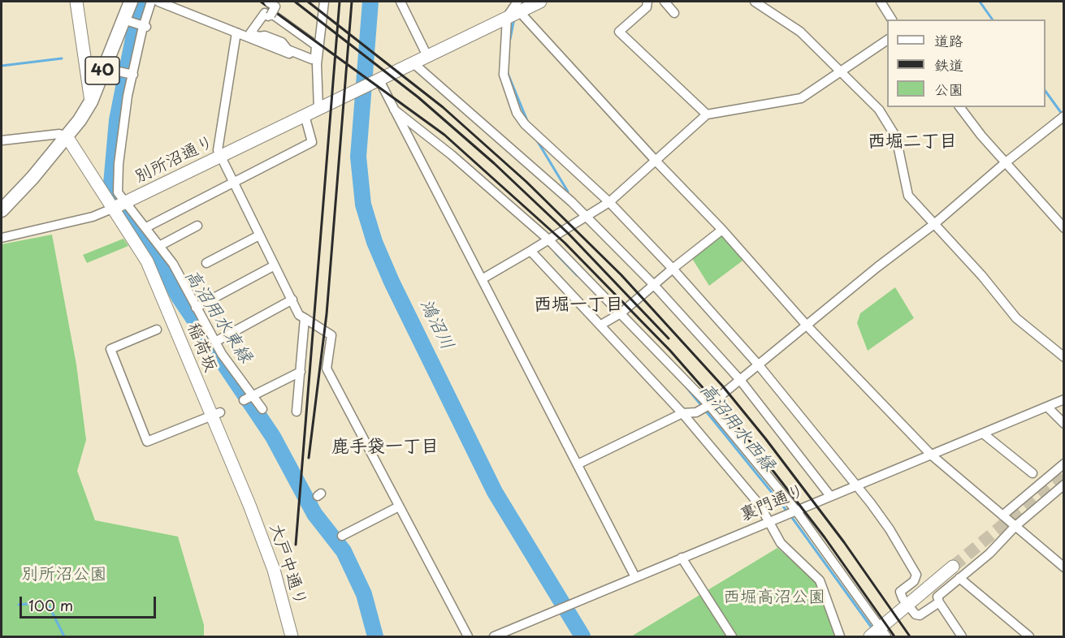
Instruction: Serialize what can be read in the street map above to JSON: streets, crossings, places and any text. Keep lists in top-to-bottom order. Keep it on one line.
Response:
{"streets":{"main road":["40"],"street":["別所沼通り","稲荷坂","裏門通り","大戸中通り"]},"crossings":[["40","稲荷坂"],["別所沼通り","稲荷坂"],["稲荷坂","大戸中通り"]],"districts":["西堀二丁目","西堀一丁目","鹿手袋一丁目"],"water":["高沼用水東縁","鴻沼川","高沼用水西縁"],"parks":["別所沼公園","西堀高沼公園"],"legend":["道路","鉄道","公園"],"scale_bar":"100 m"}
